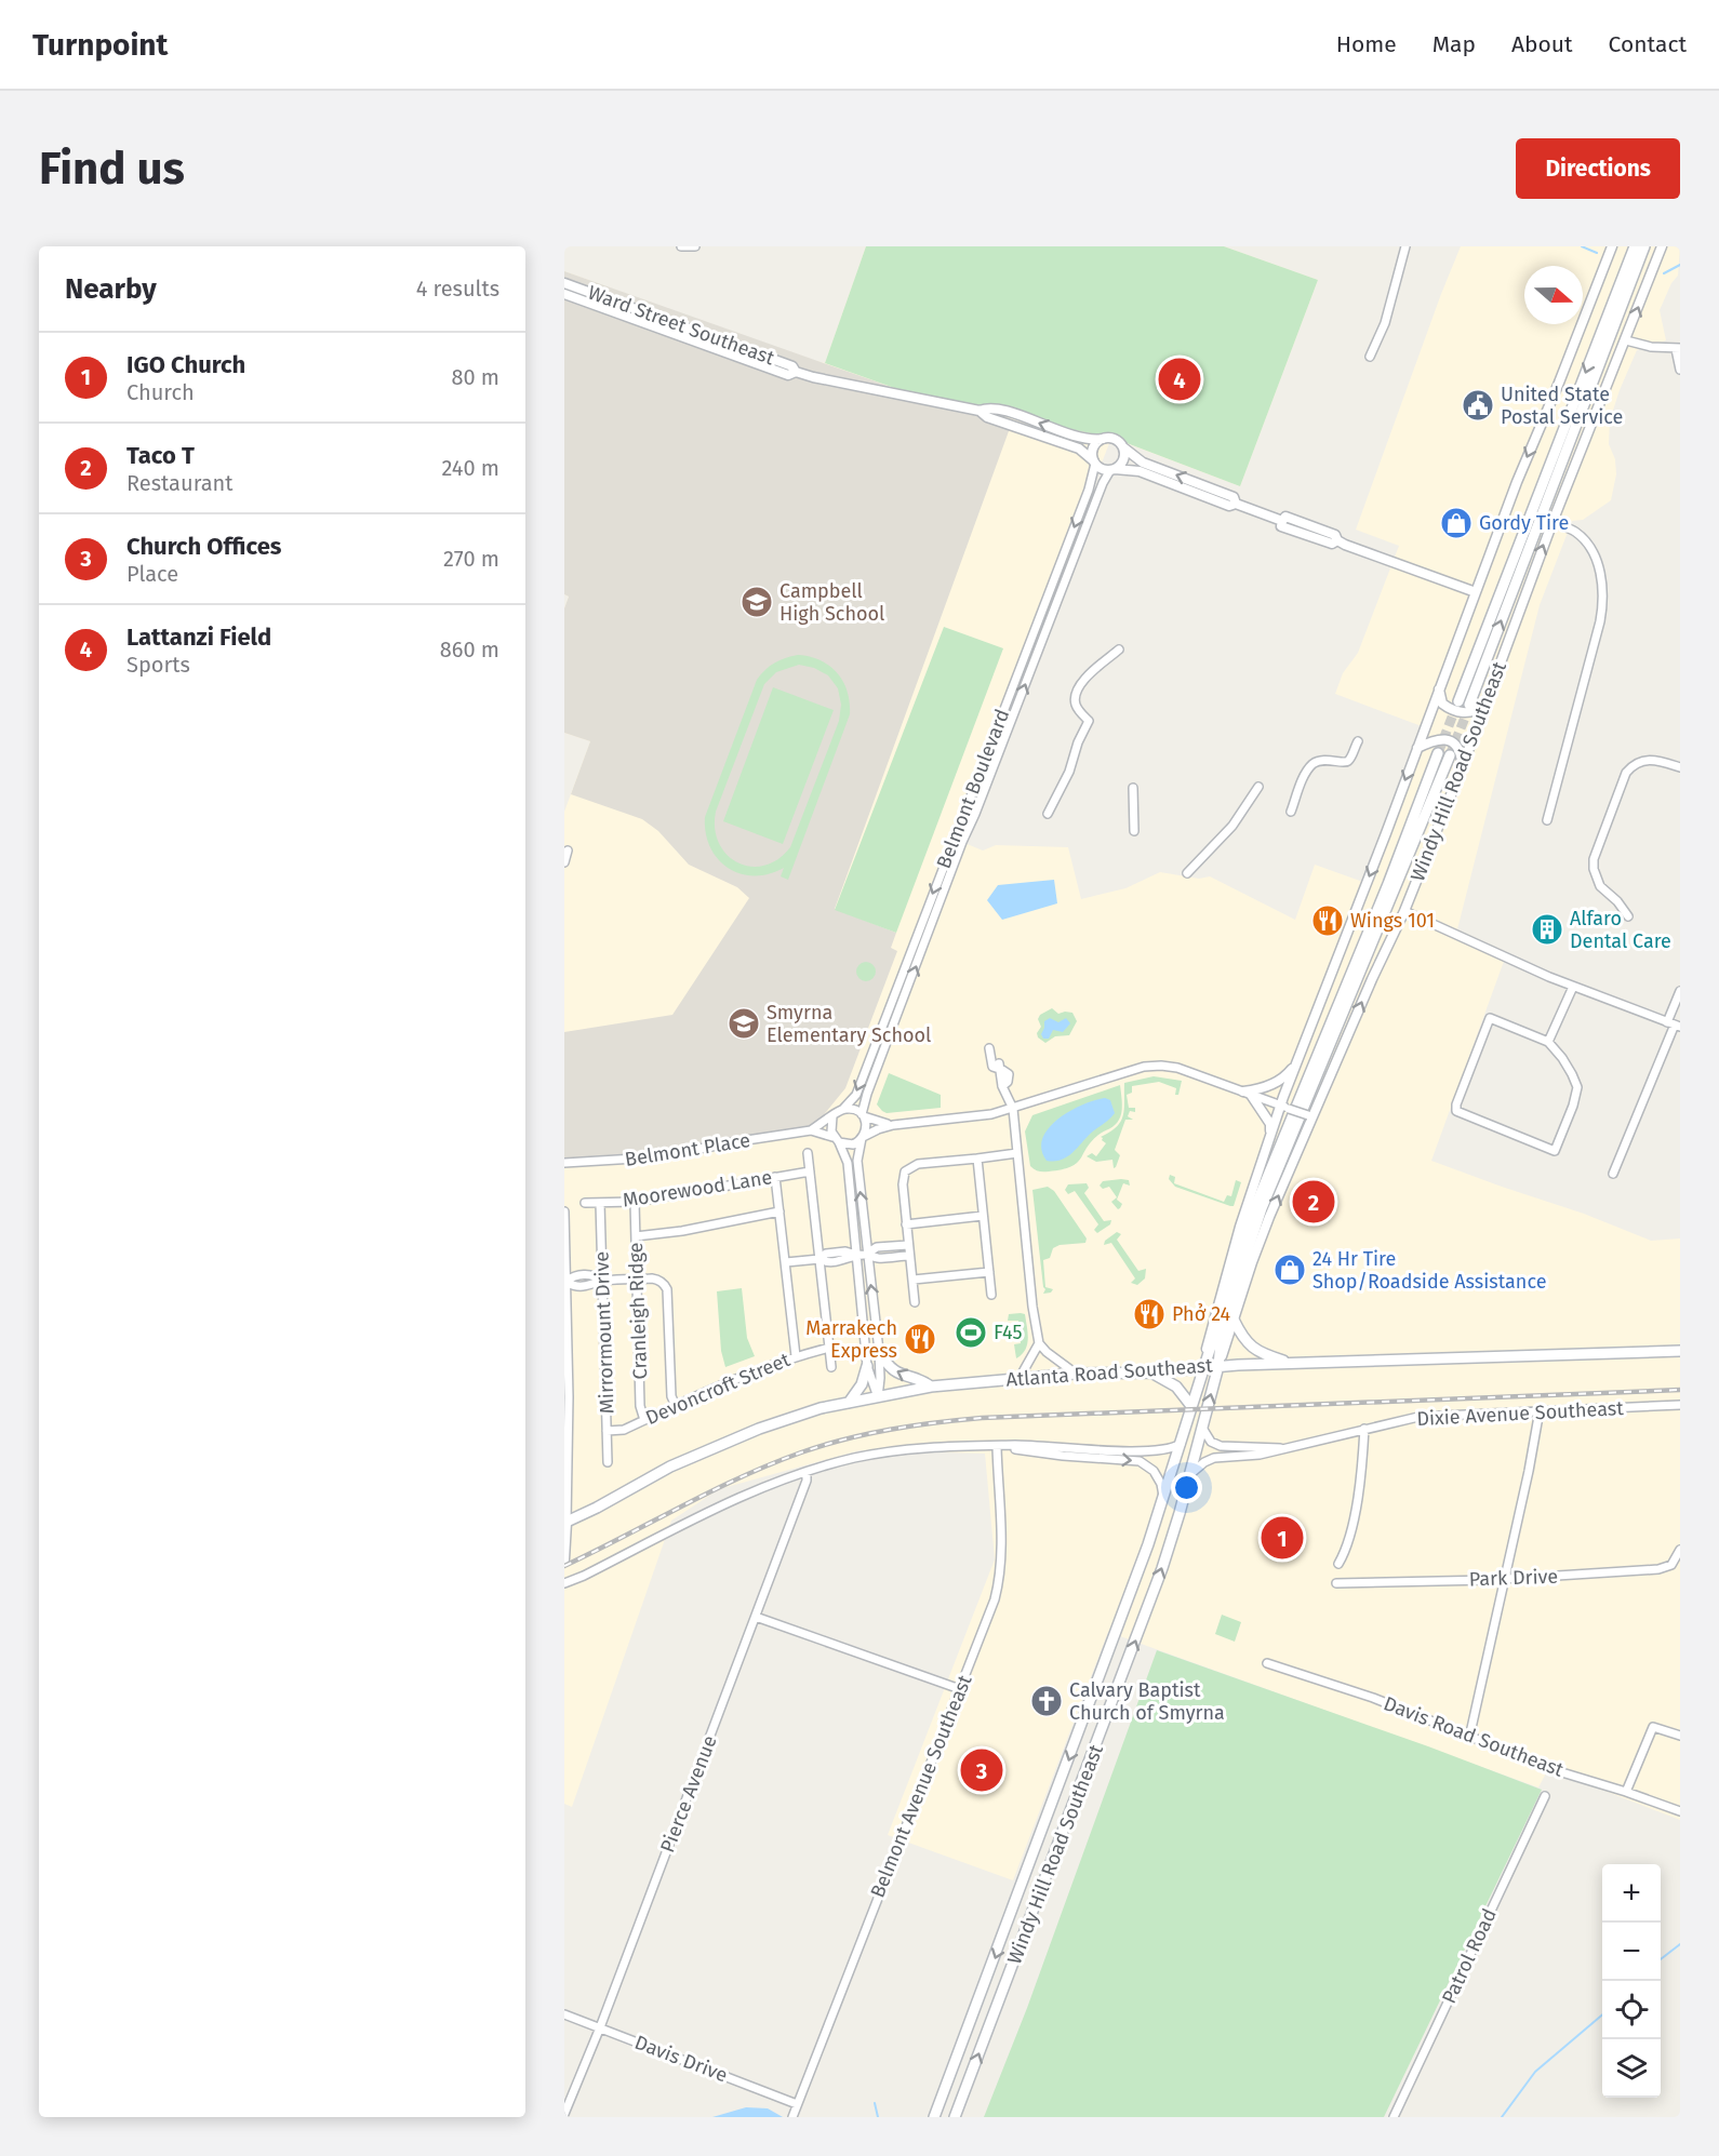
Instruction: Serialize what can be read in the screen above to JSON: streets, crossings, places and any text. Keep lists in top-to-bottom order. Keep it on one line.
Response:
{"streets":{"main road":["Windy Hill Road Southeast","Atlanta Road Southeast"],"street":["Ward Street Southeast","Belmont Boulevard","Belmont Place","Moorewood Lane","Cranleigh Ridge","Mirrormount Drive","Devoncroft Street","Dixie Avenue Southeast","Park Drive","Davis Road Southeast","Belmont Avenue Southeast","Pierce Avenue","Patrol Road","Davis Drive"]},"crossings":[["Ward Street Southeast","Windy Hill Road Southeast"],["Ward Street Southeast","Belmont Boulevard"],["Windy Hill Road Southeast","Atlanta Road Southeast"],["Windy Hill Road Southeast","Dixie Avenue Southeast"],["Belmont Boulevard","Belmont Place"],["Moorewood Lane","Cranleigh Ridge"],["Moorewood Lane","Mirrormount Drive"],["Cranleigh Ridge","Devoncroft Street"],["Mirrormount Drive","Devoncroft Street"],["Belmont Avenue Southeast","Davis Drive"],["Pierce Avenue","Davis Drive"]],"places":{"public building":["United State Postal Service"],"shop":["Gordy Tire","24 Hr Tire Shop/Roadside Assistance"],"school or university":["Campbell High School","Smyrna Elementary School"],"restaurant":["Wings 101","Phở 24","Marrakech Express"],"building":["Alfaro Dental Care"],"sports":["F45"],"church":["Calvary Baptist Church of Smyrna"]},"north":"right","page":{"header":"Turnpoint","nav":["Home","Map","About","Contact"],"buttons":"Directions","title":"Find us","heading":["Nearby","4 results"],"list":[{"mark":"1","name":"IGO Church","note":"Church","value":"80 m"},{"mark":"2","name":"Taco T","note":"Restaurant","value":"240 m"},{"mark":"3","name":"Church Offices","note":"Place","value":"270 m"},{"mark":"4","name":"Lattanzi Field","note":"Sports","value":"860 m"}],"pins":["4","2","1","3"],"map_buttons":["+","−"]}}
